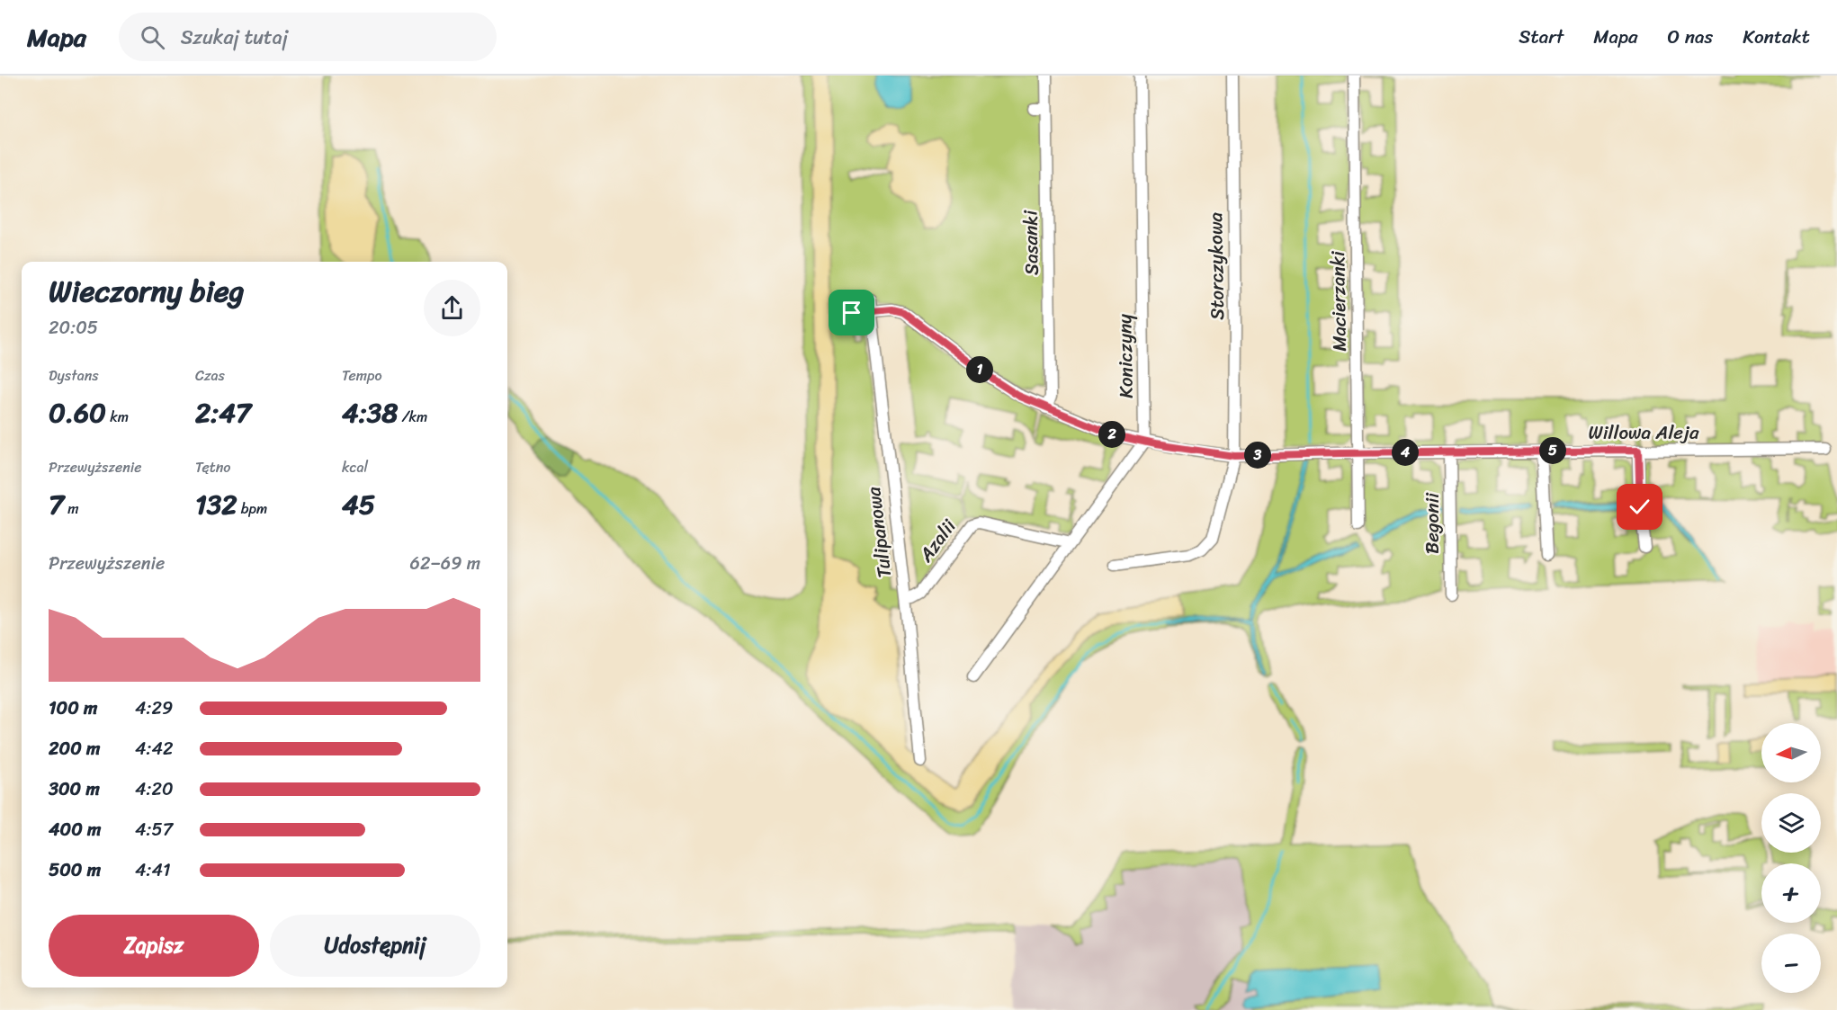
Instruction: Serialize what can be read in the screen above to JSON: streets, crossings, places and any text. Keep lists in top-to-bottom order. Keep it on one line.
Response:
{"streets":{"street":["Sasanki","Storczykowa","Macierzanki","Koniczyny","Willowa Aleja","Begonii","Tulipanowa","Azalii"]},"crossings":[["Sasanki","Willowa Aleja"],["Storczykowa","Willowa Aleja"],["Macierzanki","Willowa Aleja"],["Koniczyny","Willowa Aleja"],["Willowa Aleja","Begonii"],["Willowa Aleja","Tulipanowa"],["Tulipanowa","Azalii"]],"north":"left","page":{"header":"Mapa","search":"Szukaj tutaj","nav":["Start","Mapa","O nas","Kontakt"],"heading":["Wieczorny bieg","20:05"],"stats":[["Dystans","0.60 km"],["Czas","2:47"],["Tempo","4:38 /km"],["Przewyższenie","7 m"],["Tętno","132 bpm"],["kcal","45"]],"pins":["1","2","5","4","3"],"chart":["Przewyższenie","62–69 m"],"list":[{"name":"100 m","note":"4:29"},{"name":"200 m","note":"4:42"},{"name":"300 m","note":"4:20"},{"name":"400 m","note":"4:57"},{"name":"500 m","note":"4:41"}],"map_buttons":["+","−"],"buttons":["Zapisz","Udostępnij"]}}
